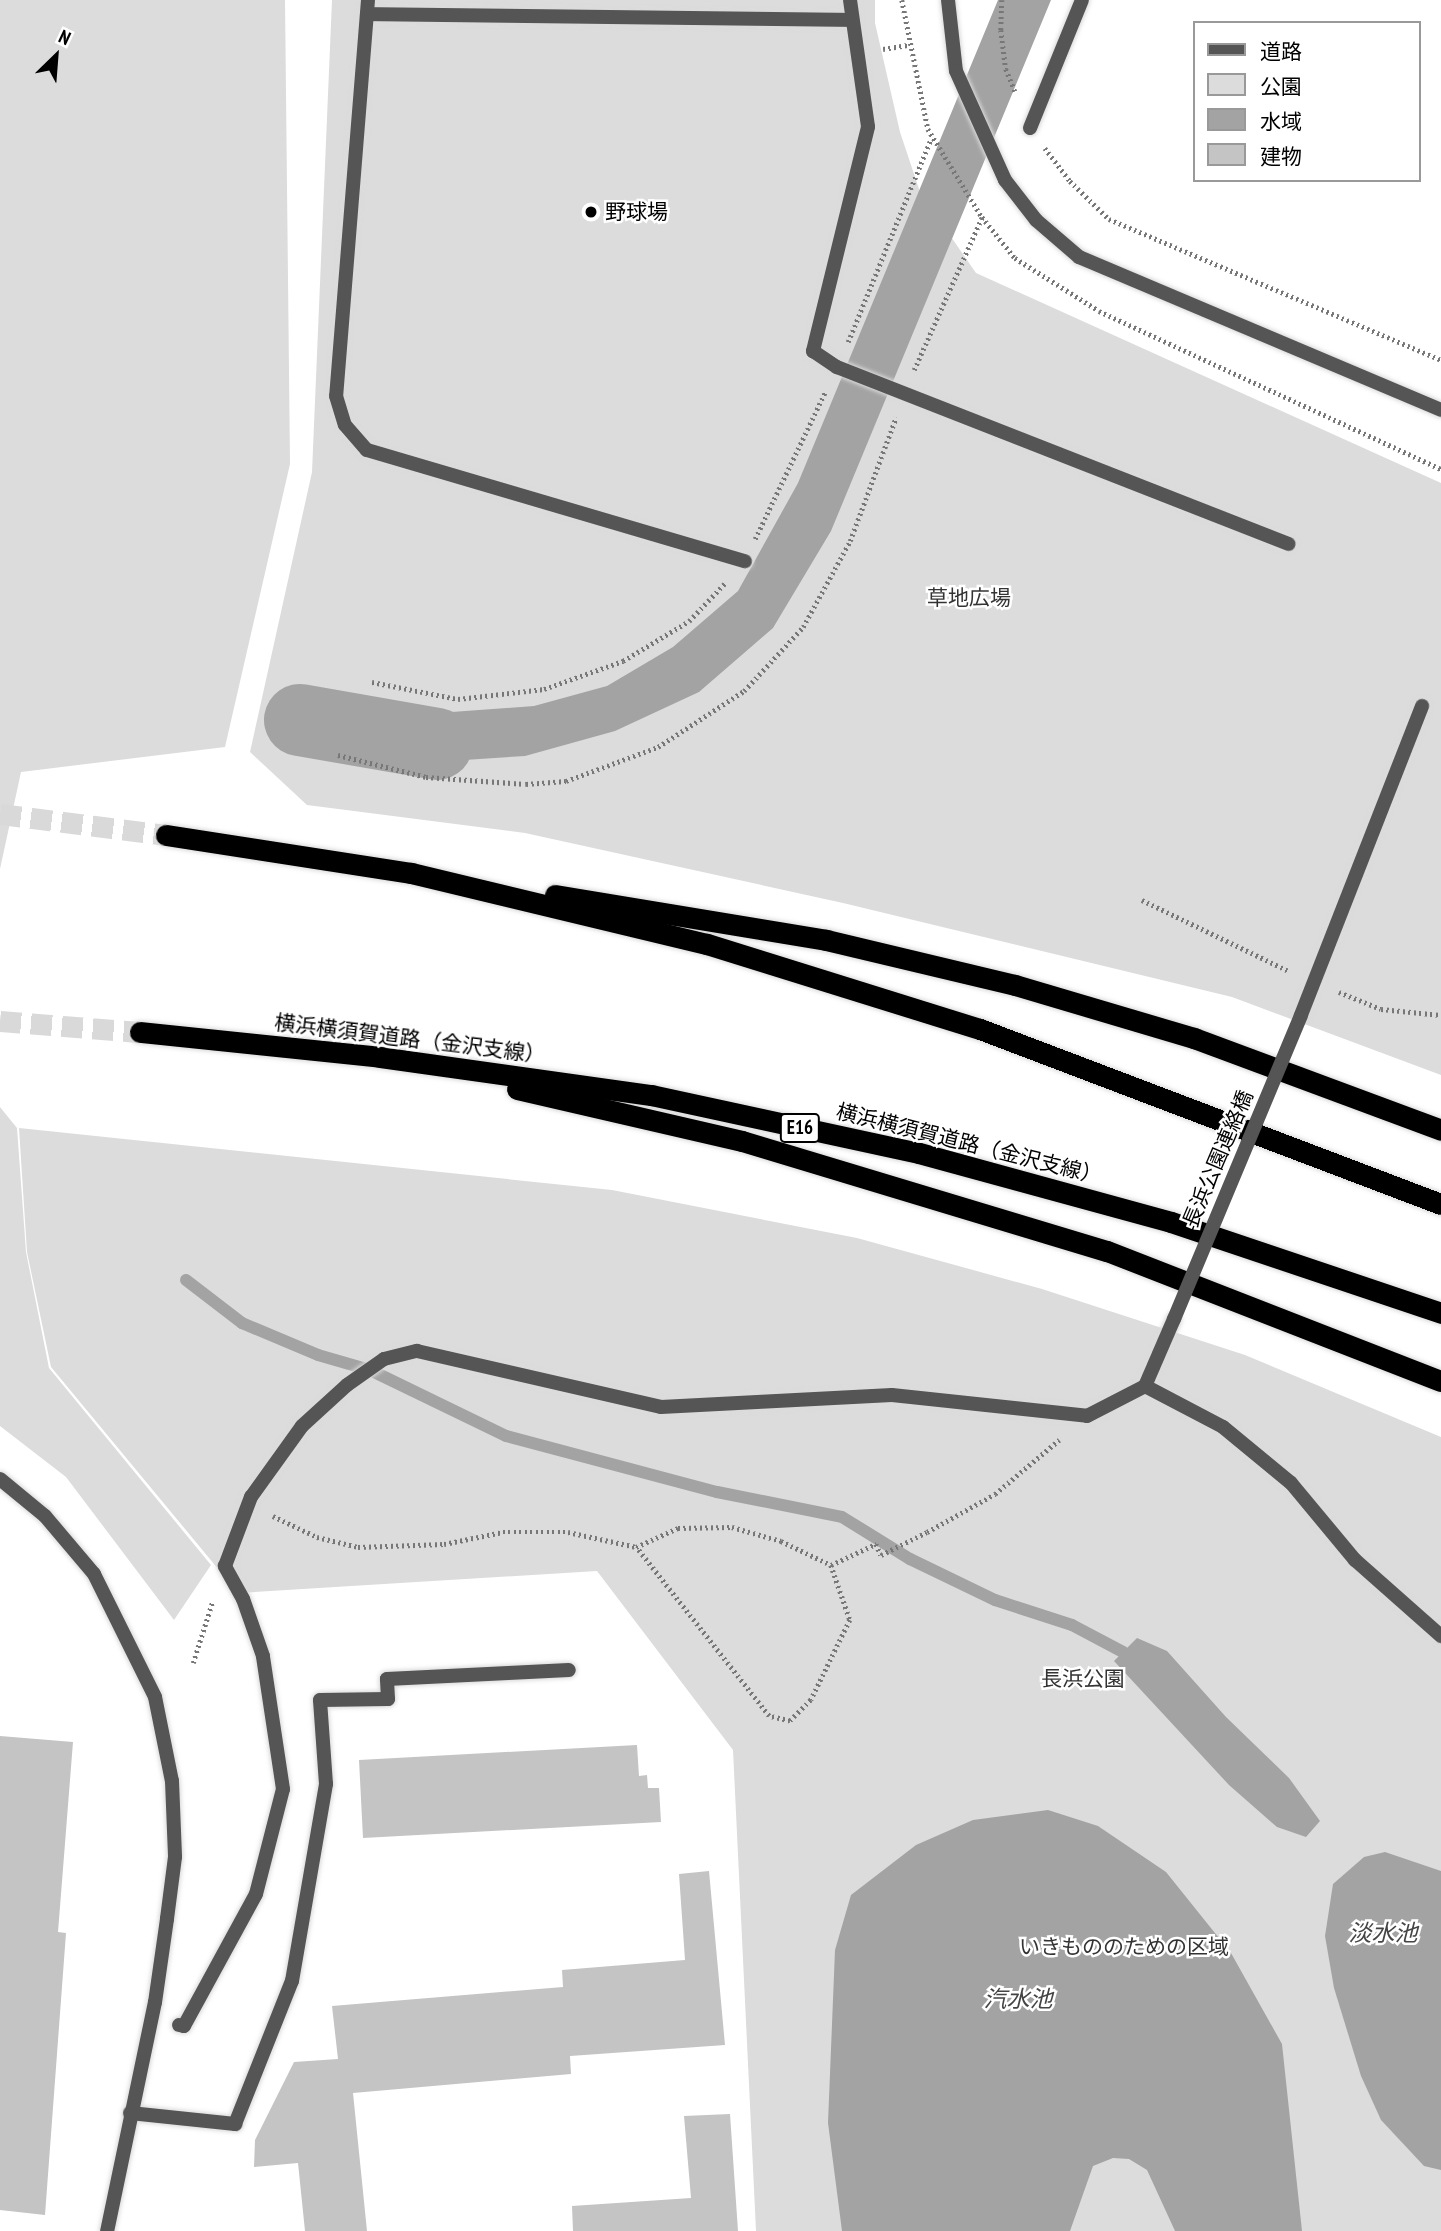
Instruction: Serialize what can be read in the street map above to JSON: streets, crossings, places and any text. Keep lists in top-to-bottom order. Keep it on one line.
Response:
{"streets":{"highway":["横浜横須賀道路（金沢支線）","E16"],"street":["長浜公園連絡橋"]},"water":["淡水池","汽水池"],"parks":["草地広場","長浜公園","いきもののための区域"],"places":["野球場"],"legend":["道路","公園","水域","建物"],"north":"top right"}
